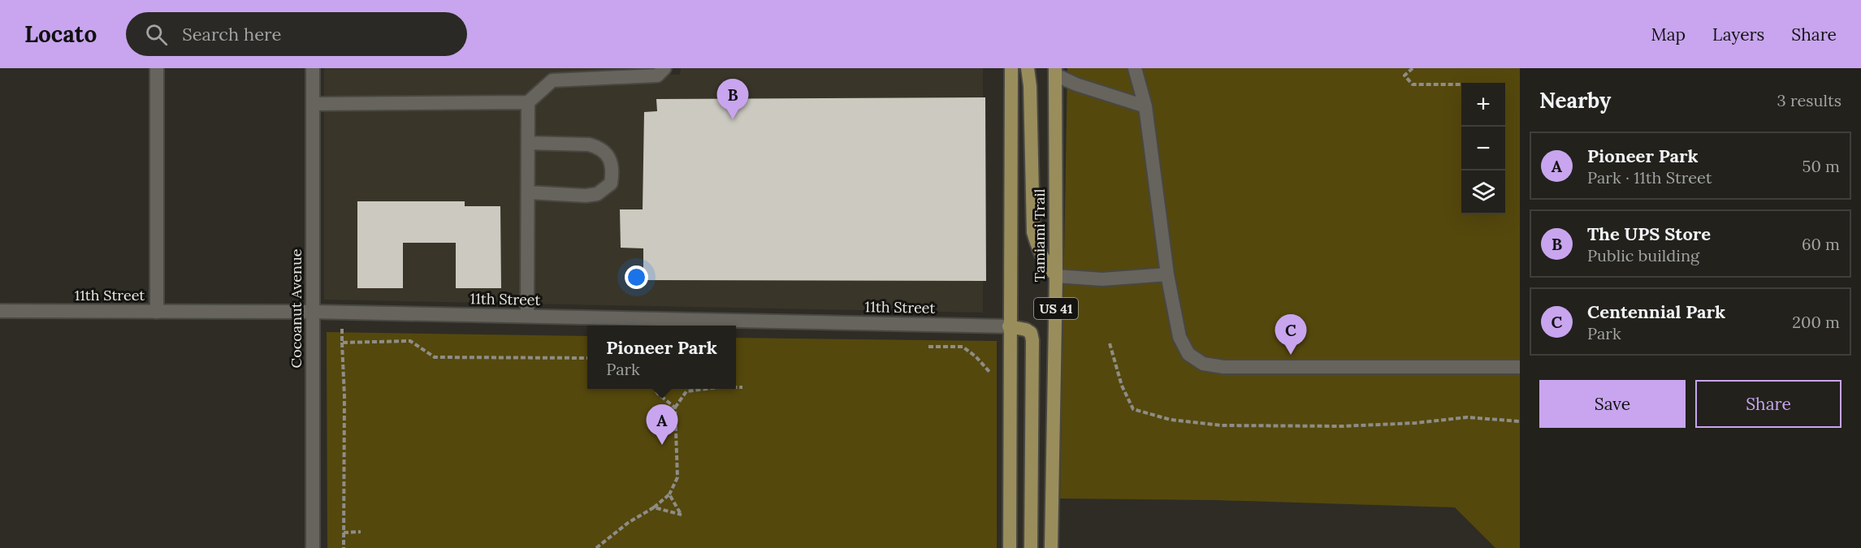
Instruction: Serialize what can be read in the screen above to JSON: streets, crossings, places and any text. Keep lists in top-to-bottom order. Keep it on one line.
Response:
{"streets":{"main road":["Tamiami Trail","US 41"],"street":["11th Street","Cocoanut Avenue"]},"crossings":[["Tamiami Trail","11th Street"],["11th Street","Cocoanut Avenue"]],"page":{"header":"Locato","search":"Search here","nav":["Map","Layers","Share"],"heading":["Nearby","3 results"],"pins":["B","C","A"],"map_buttons":["+","−"],"list":[{"mark":"A","name":"Pioneer Park","note":"Park · 11th Street","value":"50 m"},{"mark":"B","name":"The UPS Store","note":"Public building","value":"60 m"},{"mark":"C","name":"Centennial Park","note":"Park","value":"200 m"}],"popup":["Pioneer Park","Park"],"buttons":["Save","Share"]}}
